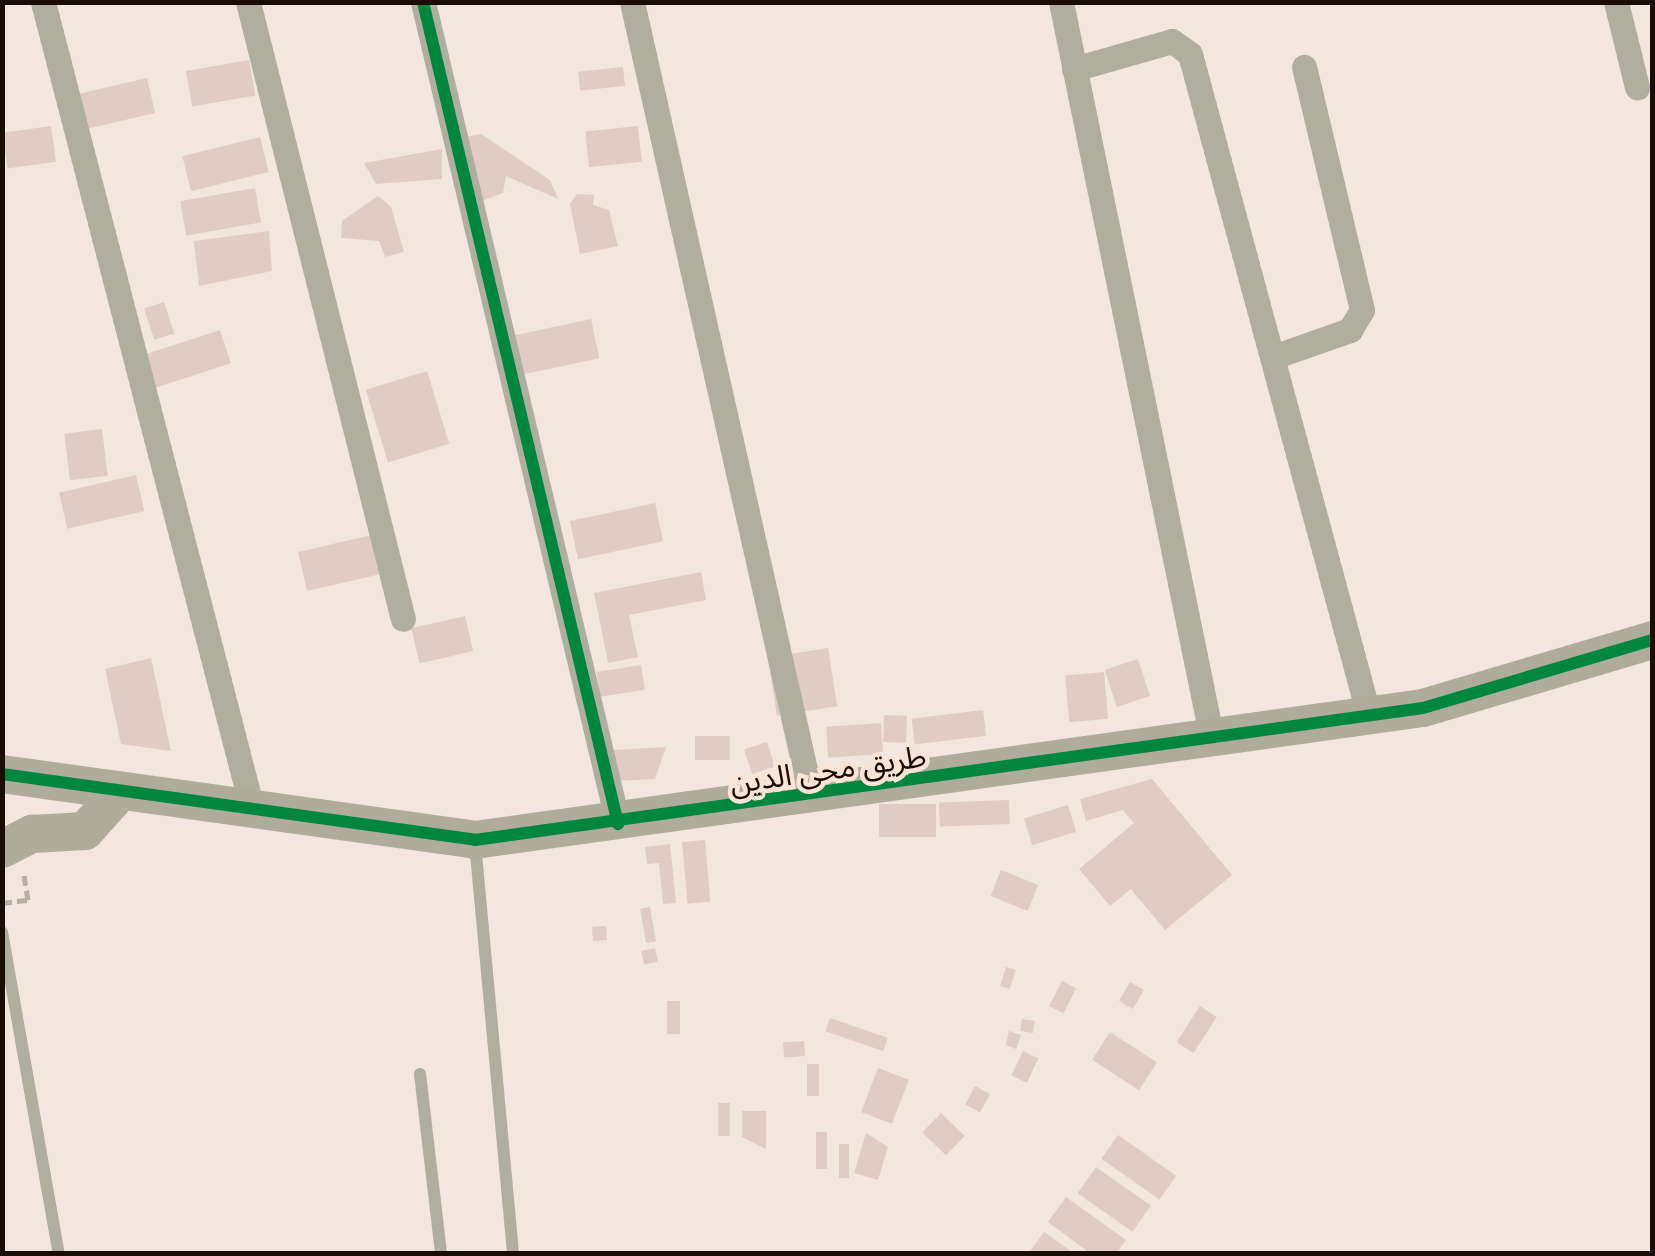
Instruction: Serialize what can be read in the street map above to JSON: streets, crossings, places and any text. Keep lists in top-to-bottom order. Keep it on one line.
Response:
{"streets":{"street":["طريق محى الدين"]}}
